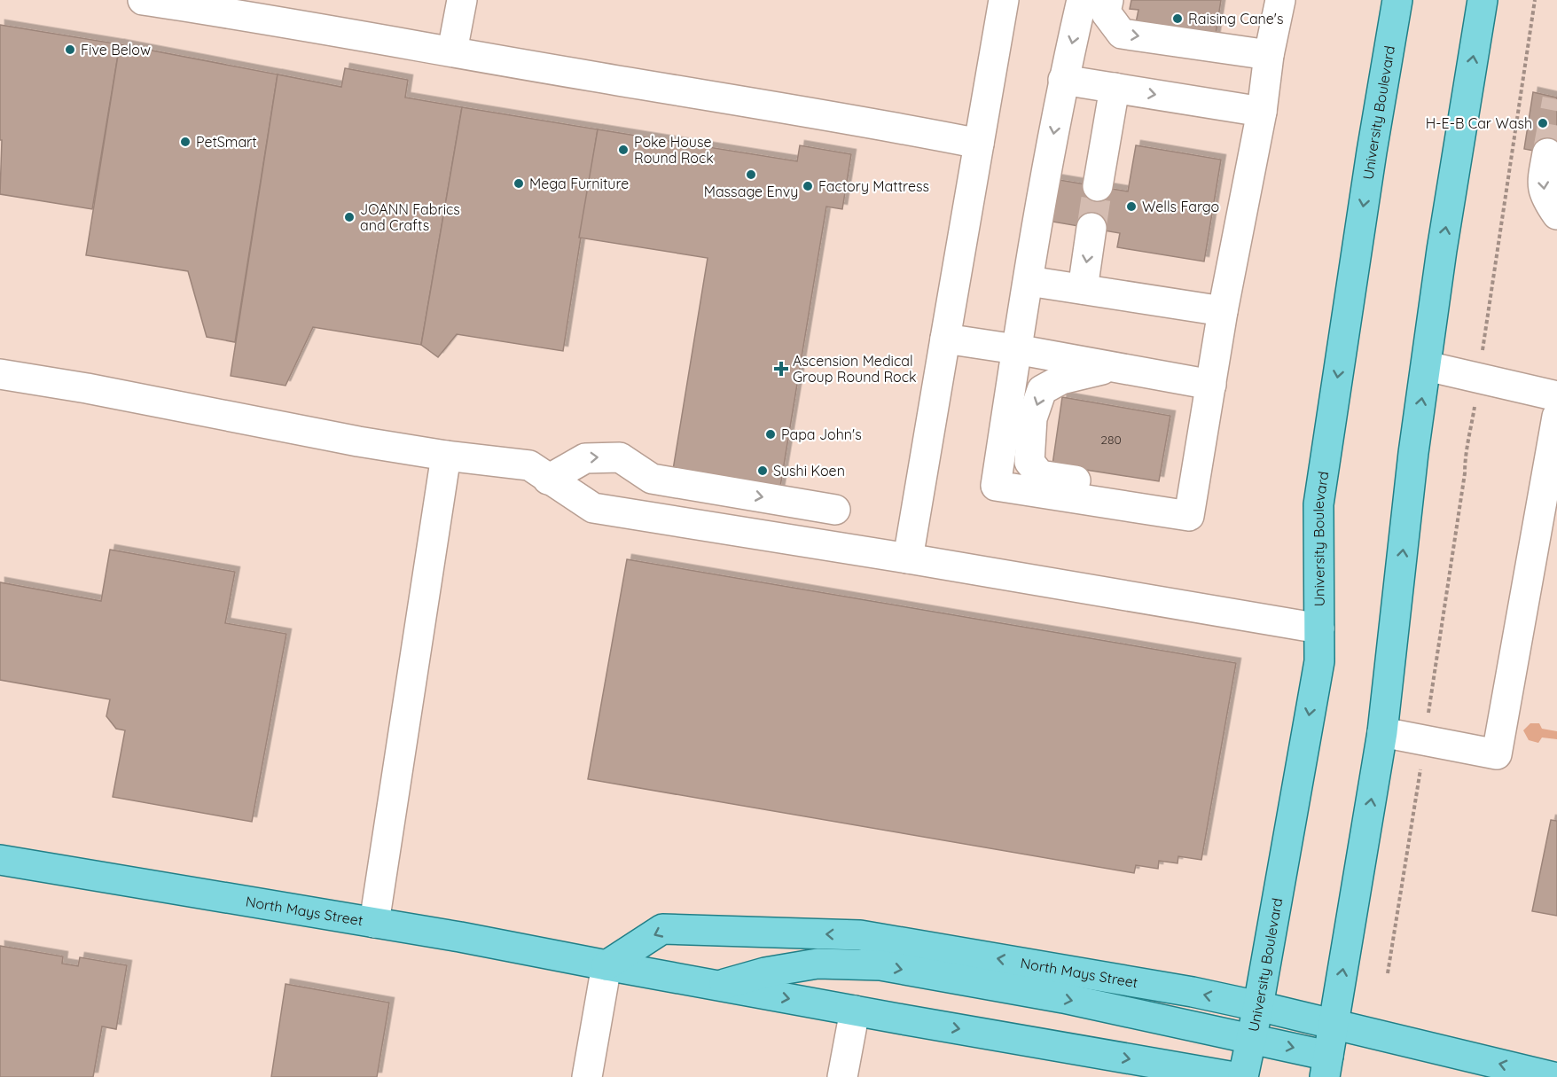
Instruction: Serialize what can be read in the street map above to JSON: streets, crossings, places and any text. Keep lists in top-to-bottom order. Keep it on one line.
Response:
{"streets":{"main road":["University Boulevard","North Mays Street"]},"crossings":[["University Boulevard","North Mays Street"]],"places":{"other":["Raising Cane's","Five Below","H-E-B Car Wash","PetSmart","Poke House Round Rock","Massage Envy","Mega Furniture","Factory Mattress","Wells Fargo","JOANN Fabrics and Crafts","Papa John's","Sushi Koen"],"health":["Ascension Medical Group Round Rock"]},"house_numbers":["280"]}
